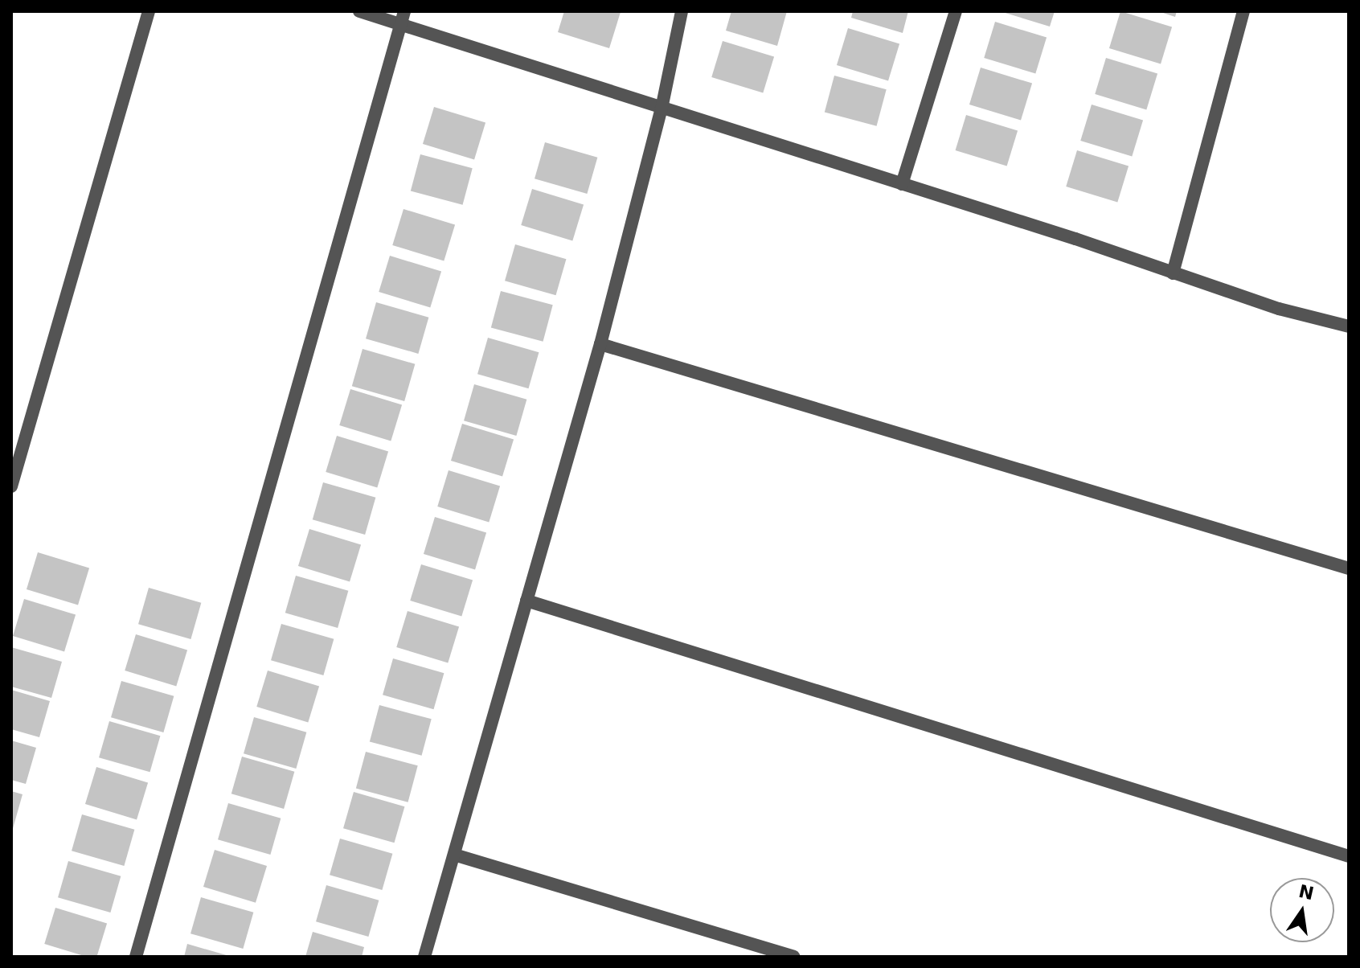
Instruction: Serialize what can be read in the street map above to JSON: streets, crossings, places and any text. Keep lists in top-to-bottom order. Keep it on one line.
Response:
{"north":"top"}
